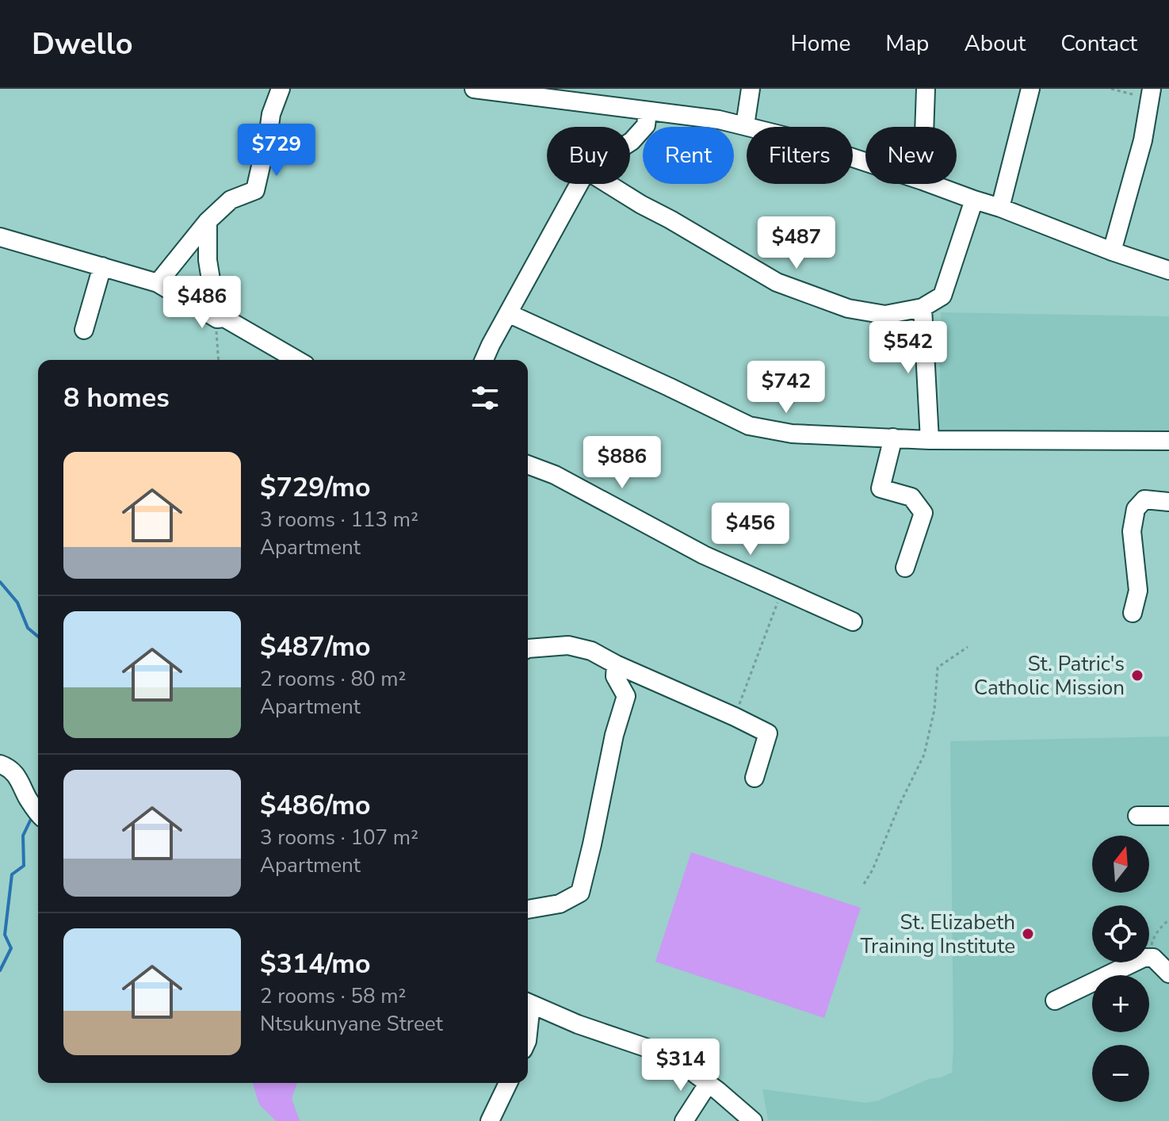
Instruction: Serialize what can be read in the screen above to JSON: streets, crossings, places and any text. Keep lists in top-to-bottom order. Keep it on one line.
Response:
{"places":["St. Patric's Catholic Mission","St. Elizabeth Training Institute"],"north":"top","page":{"header":"Dwello","nav":["Home","Map","About","Contact"],"price":["$729","$487","$486","$542","$742","$886","$456","$314"],"chip":["Buy","Rent","Filters","New"],"heading":"8 homes","list":[{"name":"$729/mo","note":"3 rooms · 113 m² · Apartment"},{"name":"$487/mo","note":"2 rooms · 80 m² · Apartment"},{"name":"$486/mo","note":"3 rooms · 107 m² · Apartment"},{"name":"$314/mo","note":"2 rooms · 58 m² · Ntsukunyane Street"}],"map_buttons":["+","−"]}}
